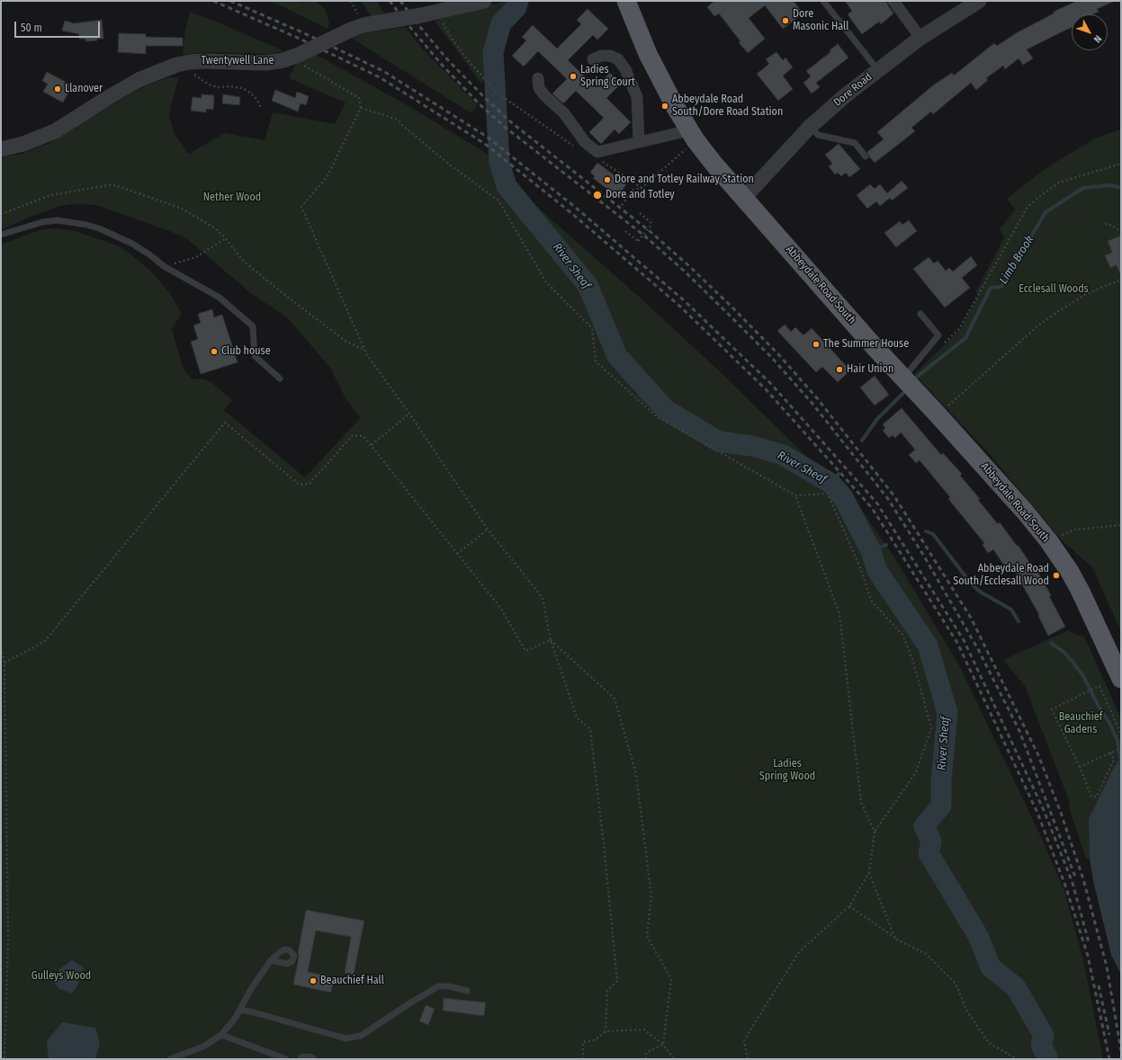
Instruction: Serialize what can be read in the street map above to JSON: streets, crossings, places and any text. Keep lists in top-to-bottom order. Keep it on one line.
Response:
{"streets":{"main road":["Abbeydale Road South"],"street":["Twentywell Lane","Dore Road"]},"crossings":[["Dore Road","Abbeydale Road South"]],"water":["Limb Brook","River Sheaf"],"parks":["Nether Wood","Ecclesall Woods","Beauchief Gadens","Ladies Spring Wood","Gulleys Wood"],"places":["Dore Masonic Hall","Ladies Spring Court","Llanover","Abbeydale Road South/Dore Road Station","Dore and Totley Railway Station","Dore and Totley","The Summer House","Club house","Hair Union","Abbeydale Road South/Ecclesall Wood","Beauchief Hall"],"scale_bar":"50 m","north":"bottom right"}
